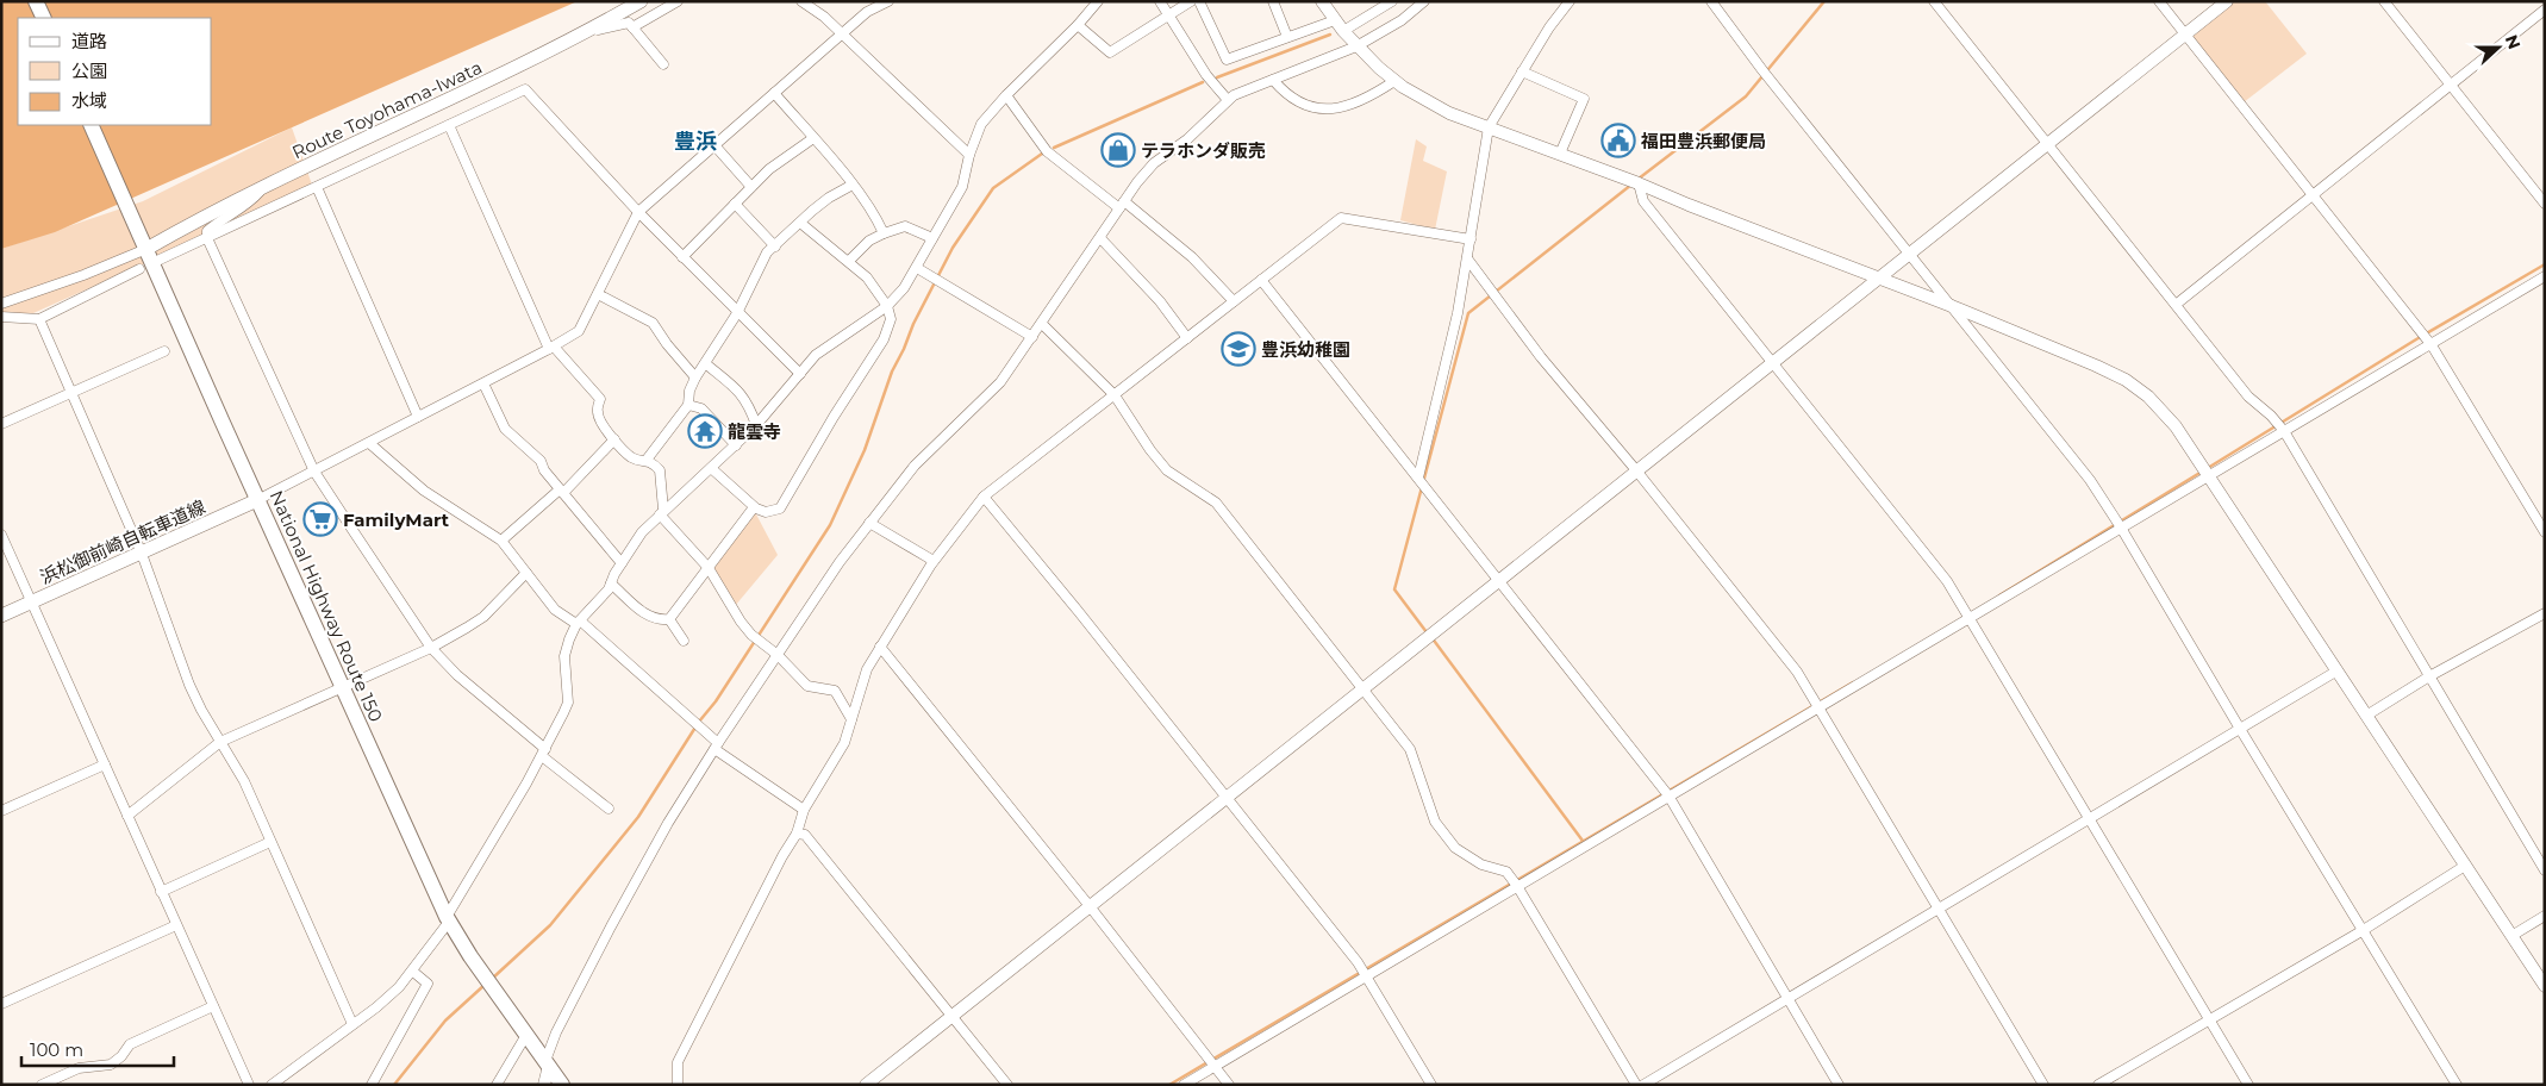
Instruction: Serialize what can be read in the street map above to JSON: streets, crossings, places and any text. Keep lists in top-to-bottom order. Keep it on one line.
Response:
{"streets":{"highway":["National Highway Route 150"],"main road":["Route Toyohama-Iwata","浜松御前崎自転車道線"]},"crossings":[["Route Toyohama-Iwata","National Highway Route 150"],["浜松御前崎自転車道線","National Highway Route 150"]],"districts":["豊浜"],"places":{"public building":["福田豊浜郵便局"],"shop":["テラホンダ販売"],"school or university":["豊浜幼稚園"],"temple":["龍雲寺"],"supermarket":["FamilyMart"]},"legend":["道路","公園","水域"],"scale_bar":"100 m","north":"right"}
